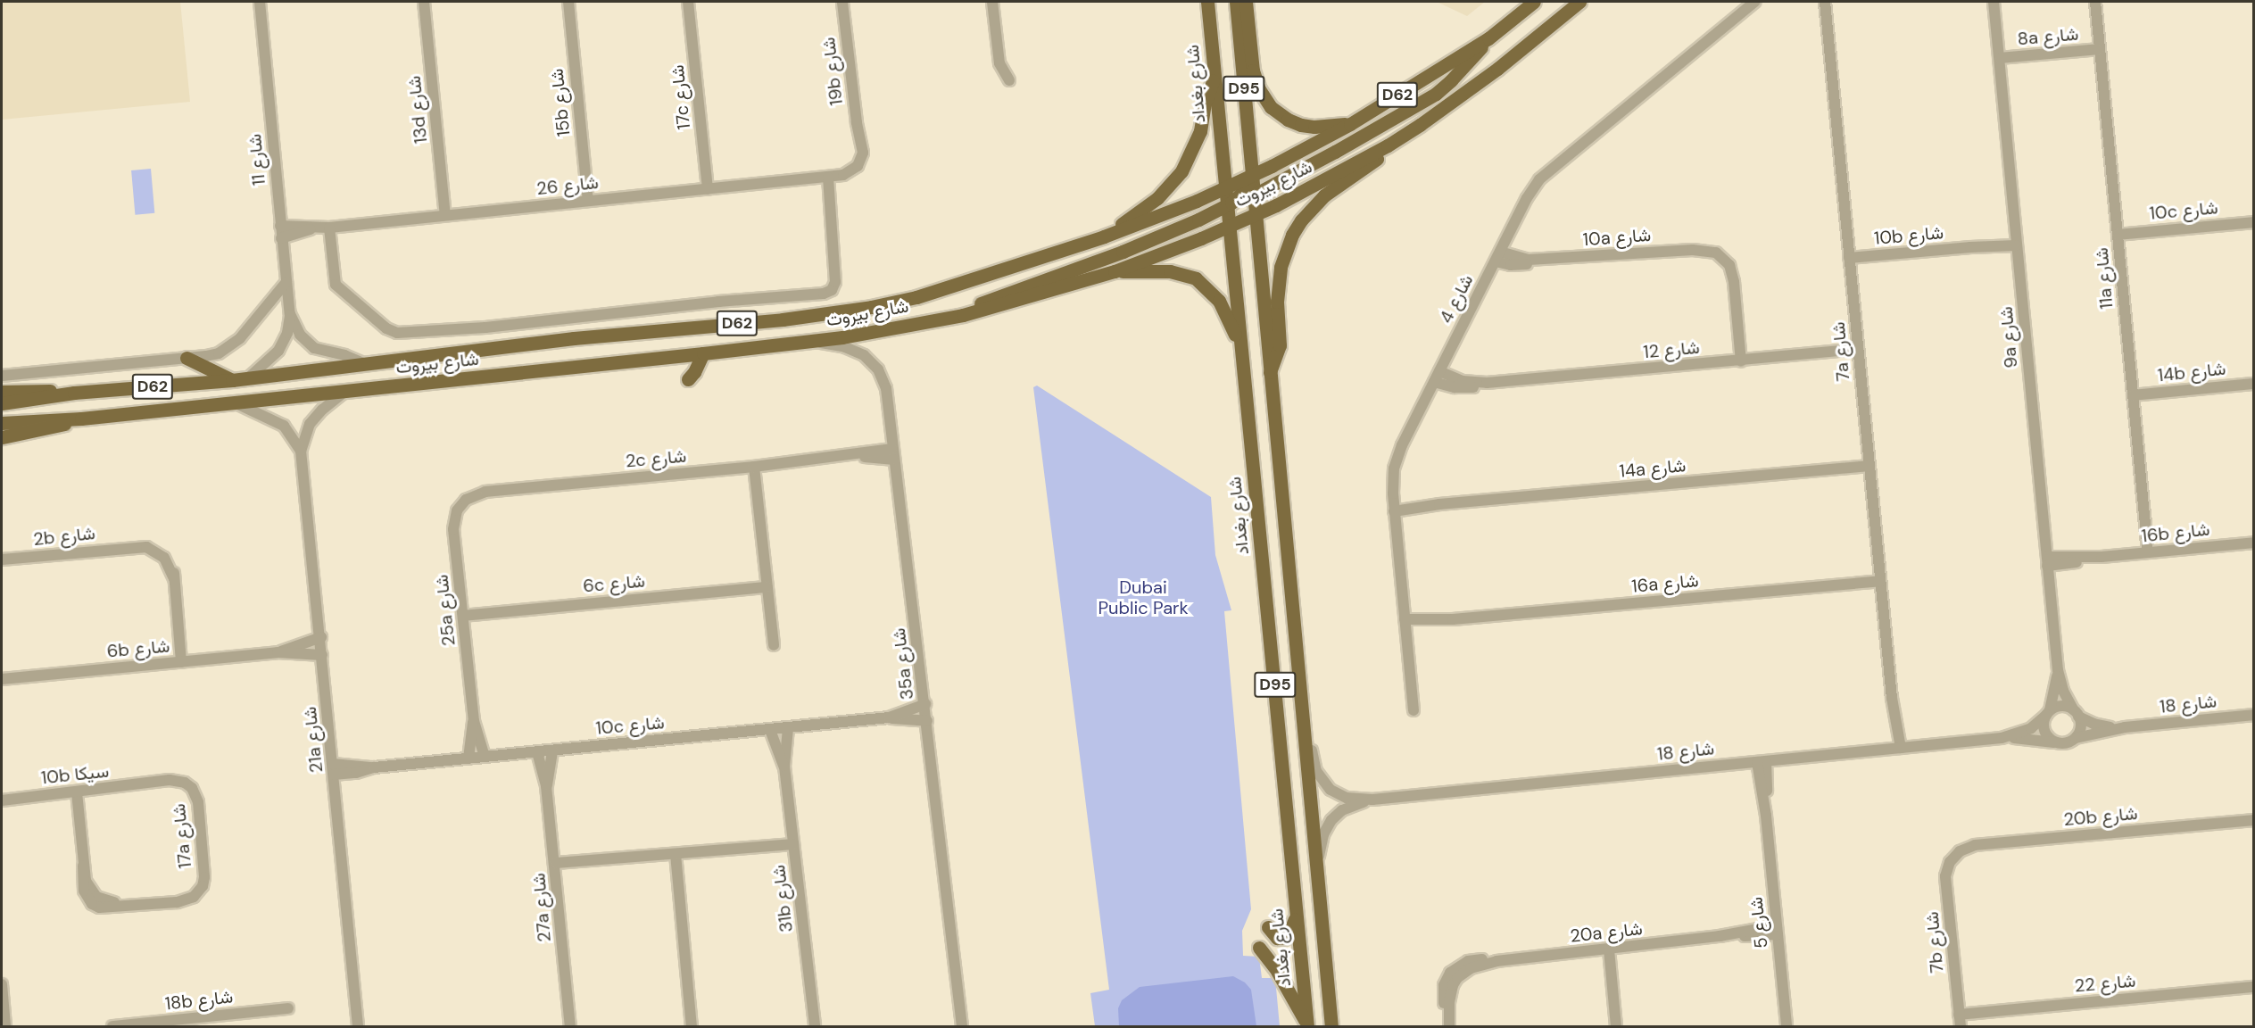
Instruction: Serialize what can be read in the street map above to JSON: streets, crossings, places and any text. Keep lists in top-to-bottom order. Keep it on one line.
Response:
{"streets":{"main road":["شارع بغداد","D95","D62","شارع بيروت"],"street":["8a شارع","19b شارع","17c شارع","15b شارع","13d شارع","شارع 11","شارع 26","10c شارع","10b شارع","10a شارع","11a شارع","شارع 4","9a شارع","شارع 12","7a شارع","14b شارع","2c شارع","14a شارع","16b شارع","2b شارع","6c شارع","16a شارع","25a شارع","6b شارع","35a شارع","شارع 18","21a شارع","10b سيكا","20b شارع","17a شارع","31b شارع","27a شارع","شارع 5","20a شارع","7b شارع","شارع 22","18b شارع"]},"crossings":[["8a شارع","11a شارع"],["8a شارع","9a شارع"],["19b شارع","شارع 26"],["شارع بغداد","شارع بيروت"],["D95","شارع بيروت"],["D95","شارع 18"],["17c شارع","شارع 26"],["15b شارع","شارع 26"],["13d شارع","شارع 26"],["شارع 11","شارع بيروت"],["شارع 11","شارع 26"],["شارع بيروت","35a شارع"],["شارع بيروت","21a شارع"],["10c شارع","11a شارع"],["10c شارع","25a شارع"],["10c شارع","35a شارع"],["10c شارع","21a شارع"],["10c شارع","31b شارع"],["10c شارع","27a شارع"],["10b شارع","9a شارع"],["10b شارع","7a شارع"],["10a شارع","شارع 4"],["10a شارع","شارع 12"],["11a شارع","14b شارع"],["11a شارع","16b شارع"],["شارع 4","شارع 12"],["شارع 4","14a شارع"],["شارع 4","16a شارع"],["9a شارع","16b شارع"],["9a شارع","شارع 18"],["شارع 12","7a شارع"],["7a شارع","14a شارع"],["7a شارع","16a شارع"],["7a شارع","شارع 18"],["2c شارع","25a شارع"],["2c شارع","35a شارع"],["2b شارع","6b شارع"],["6c شارع","25a شارع"],["6b شارع","21a شارع"],["شارع 18","شارع 5"],["10b سيكا","17a شارع"],["20b شارع","7b شارع"],["شارع 5","20a شارع"],["7b شارع","شارع 22"]],"parks":["Dubai Public Park"]}
